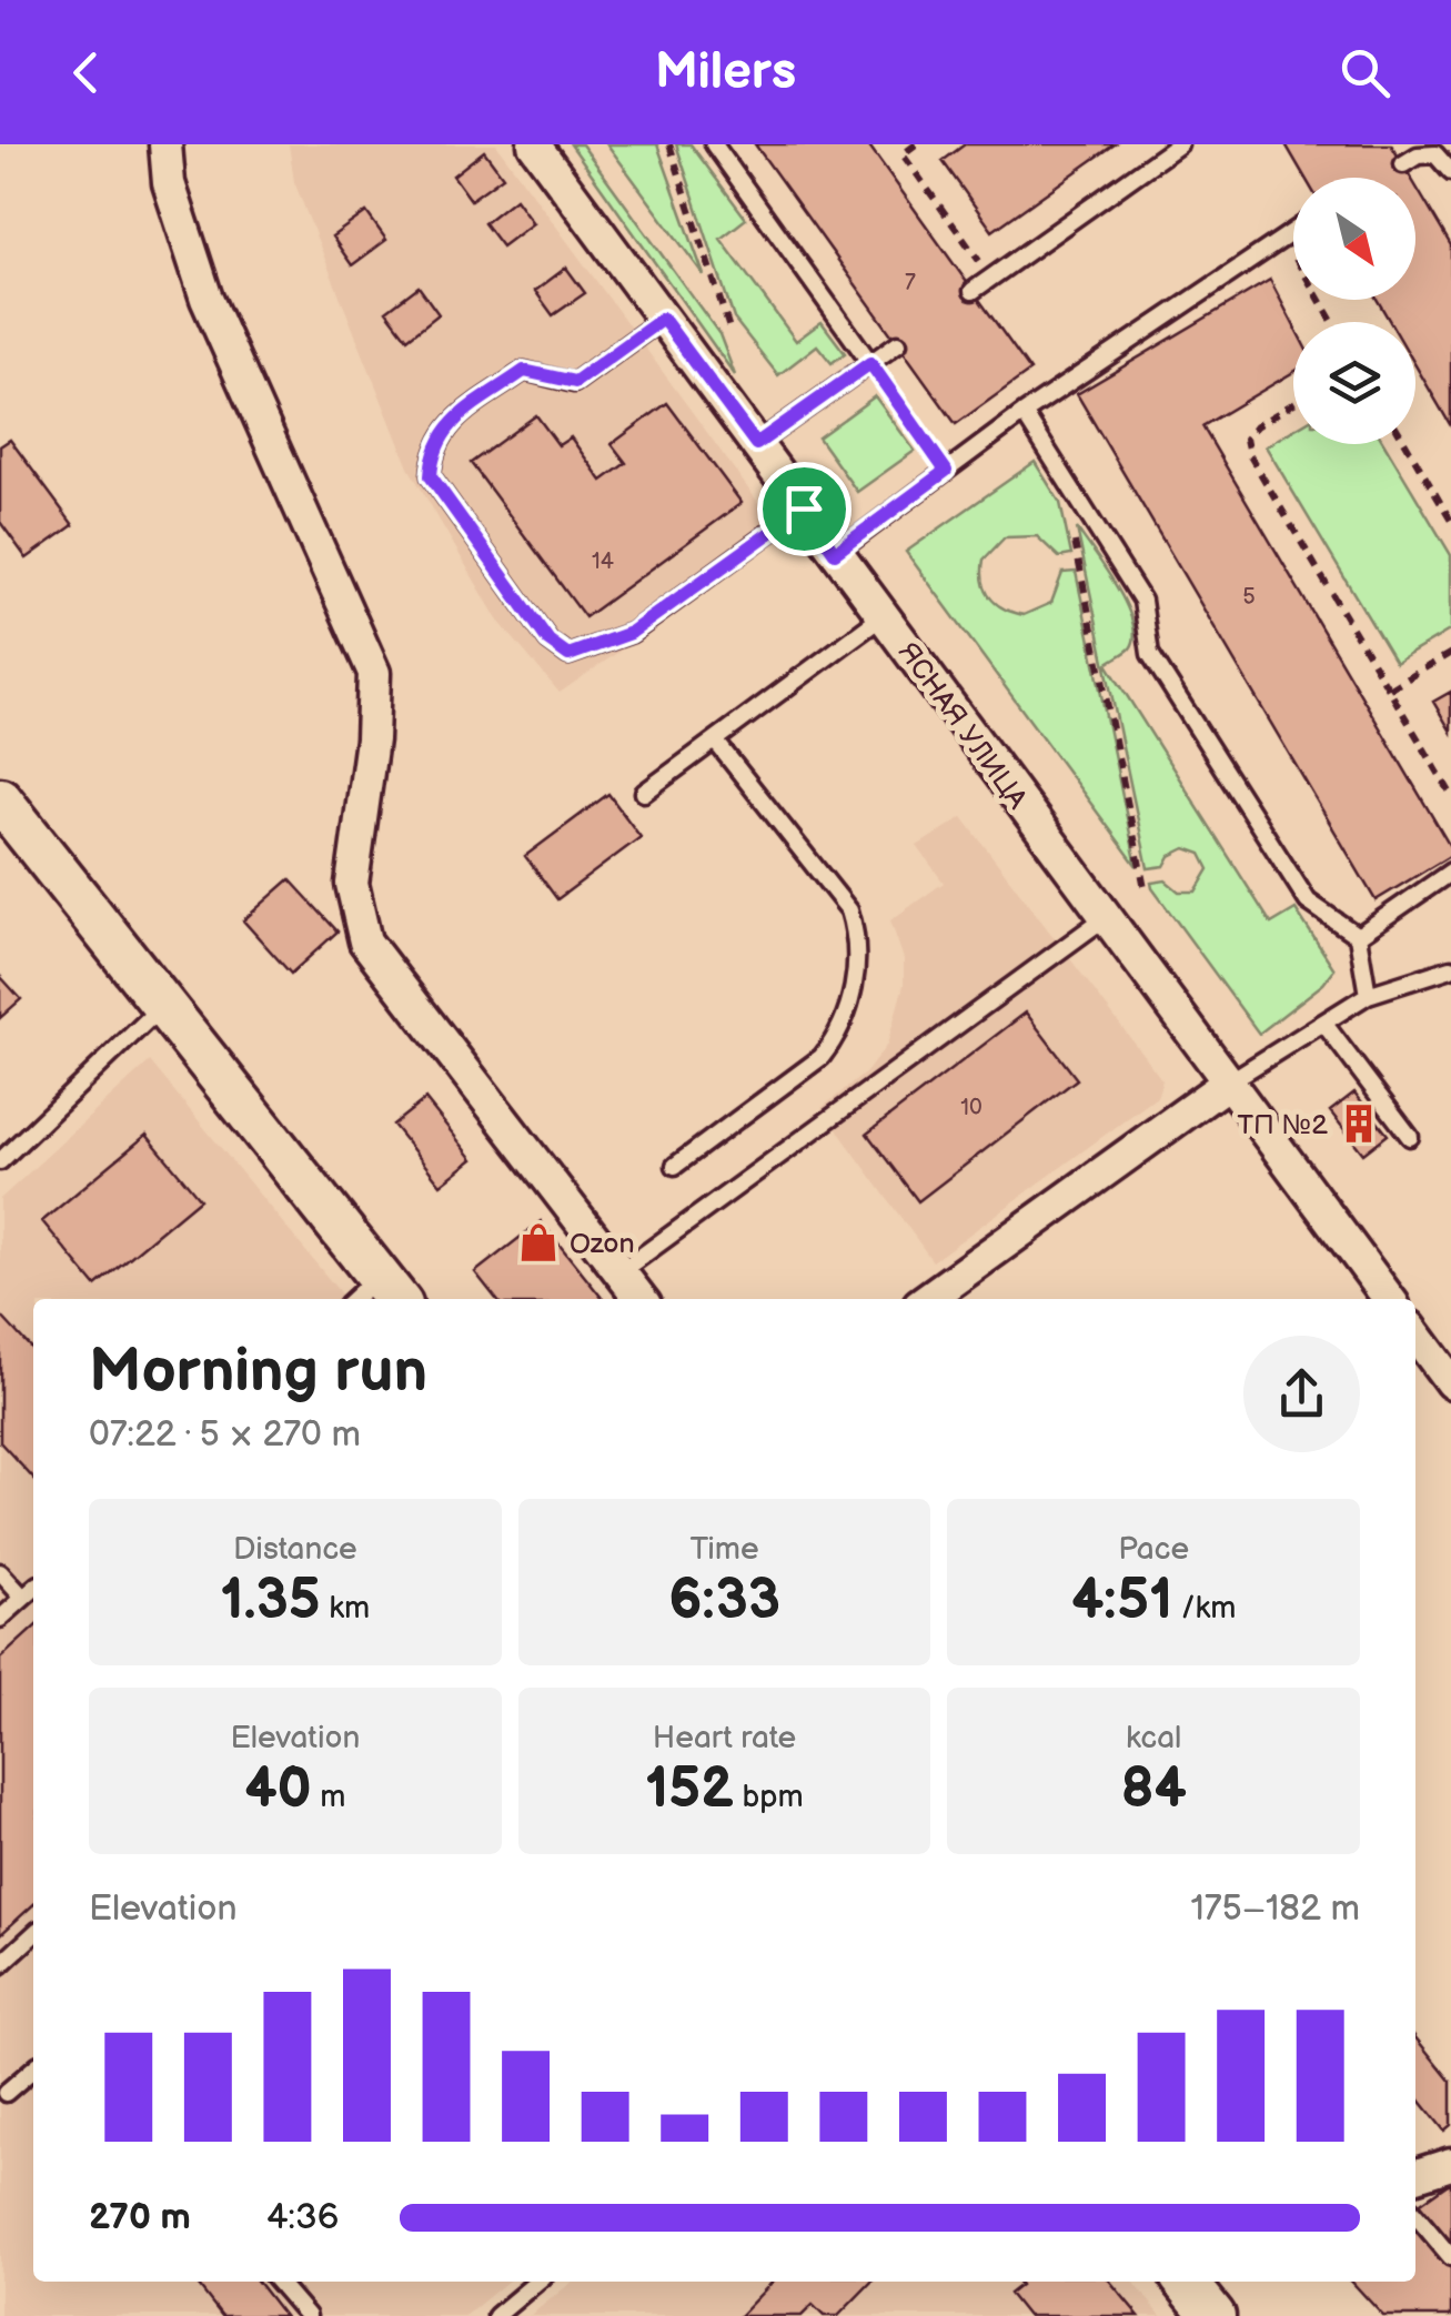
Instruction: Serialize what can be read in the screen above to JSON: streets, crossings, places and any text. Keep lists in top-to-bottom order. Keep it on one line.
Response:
{"streets":{"street":["ЯСНАЯ УЛИЦА"]},"places":{"building":["ТП №2"],"shop":["Ozon"]},"house_numbers":["7","14","5","10"],"north":"bottom right","page":{"header":"Milers","heading":["Morning run","07:22 · 5 × 270 m"],"stats":[["Distance","1.35 km"],["Time","6:33"],["Pace","4:51 /km"],["Elevation","40 m"],["Heart rate","152 bpm"],["kcal","84"]],"chart":["Elevation","175–182 m"],"list":[{"name":"270 m","note":"4:36"}]}}
